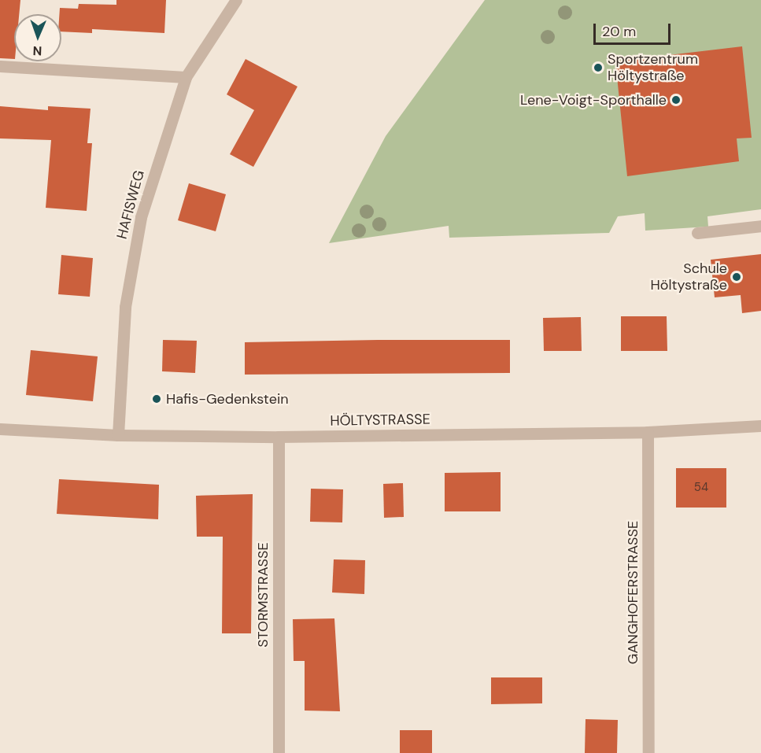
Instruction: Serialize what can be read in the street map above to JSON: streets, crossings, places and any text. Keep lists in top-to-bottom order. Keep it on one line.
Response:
{"streets":{"street":["HAFISWEG","HÖLTYSTRASSE","GANGHOFERSTRASSE","STORMSTRASSE"]},"crossings":[["HAFISWEG","HÖLTYSTRASSE"],["HÖLTYSTRASSE","GANGHOFERSTRASSE"],["HÖLTYSTRASSE","STORMSTRASSE"]],"places":["Sportzentrum Höltystraße","Lene-Voigt-Sporthalle","Schule Höltystraße","Hafis-Gedenkstein"],"house_numbers":["54"],"scale_bar":"20 m","north":"bottom"}
